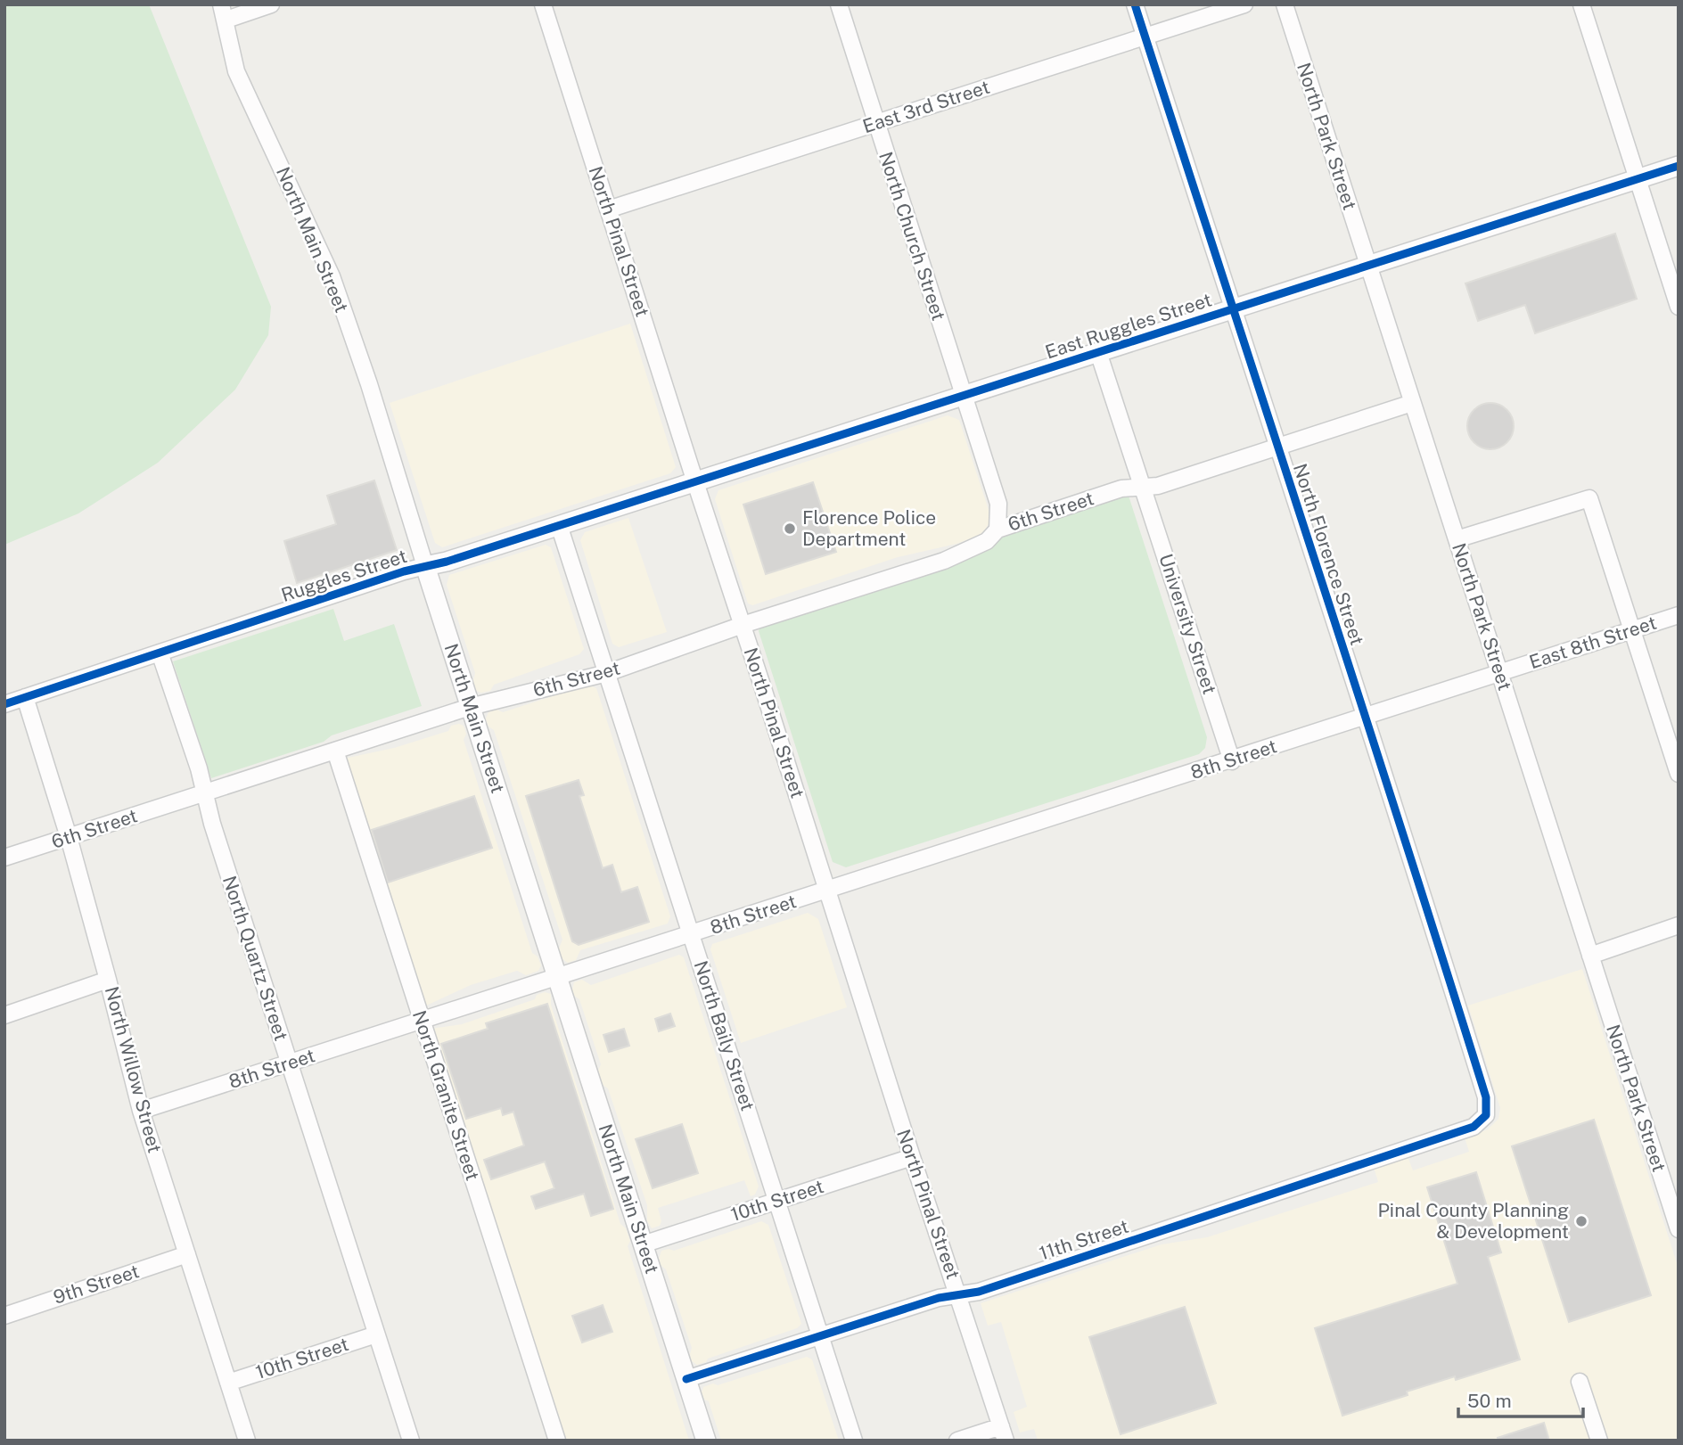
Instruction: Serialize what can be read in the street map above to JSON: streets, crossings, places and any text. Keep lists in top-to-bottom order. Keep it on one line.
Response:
{"streets":{"street":["East 3rd Street","North Park Street","North Church Street","North Main Street","North Pinal Street","East Ruggles Street","6th Street","North Florence Street","Ruggles Street","University Street","East 8th Street","8th Street","North Quartz Street","North Baily Street","North Willow Street","North Granite Street","10th Street","11th Street","9th Street"]},"crossings":[["East 3rd Street","North Church Street"],["East 3rd Street","North Pinal Street"],["East 3rd Street","North Florence Street"],["North Park Street","East Ruggles Street"],["North Park Street","6th Street"],["North Park Street","East 8th Street"],["North Church Street","East Ruggles Street"],["North Church Street","6th Street"],["North Main Street","6th Street"],["North Main Street","Ruggles Street"],["North Main Street","8th Street"],["North Main Street","10th Street"],["North Main Street","11th Street"],["North Pinal Street","East Ruggles Street"],["North Pinal Street","6th Street"],["North Pinal Street","Ruggles Street"],["North Pinal Street","8th Street"],["North Pinal Street","10th Street"],["North Pinal Street","11th Street"],["East Ruggles Street","North Florence Street"],["East Ruggles Street","Ruggles Street"],["East Ruggles Street","University Street"],["6th Street","North Florence Street"],["6th Street","University Street"],["6th Street","North Quartz Street"],["6th Street","North Baily Street"],["6th Street","North Willow Street"],["6th Street","North Granite Street"],["North Florence Street","East 8th Street"],["North Florence Street","8th Street"],["North Florence Street","11th Street"],["Ruggles Street","North Quartz Street"],["Ruggles Street","North Baily Street"],["Ruggles Street","North Willow Street"],["University Street","8th Street"],["East 8th Street","8th Street"],["8th Street","North Quartz Street"],["8th Street","North Baily Street"],["8th Street","North Willow Street"],["8th Street","North Granite Street"],["North Quartz Street","10th Street"],["North Baily Street","10th Street"],["North Baily Street","11th Street"],["North Willow Street","10th Street"],["North Willow Street","9th Street"]],"places":["Florence Police Department","Pinal County Planning & Development"],"scale_bar":"50 m"}
